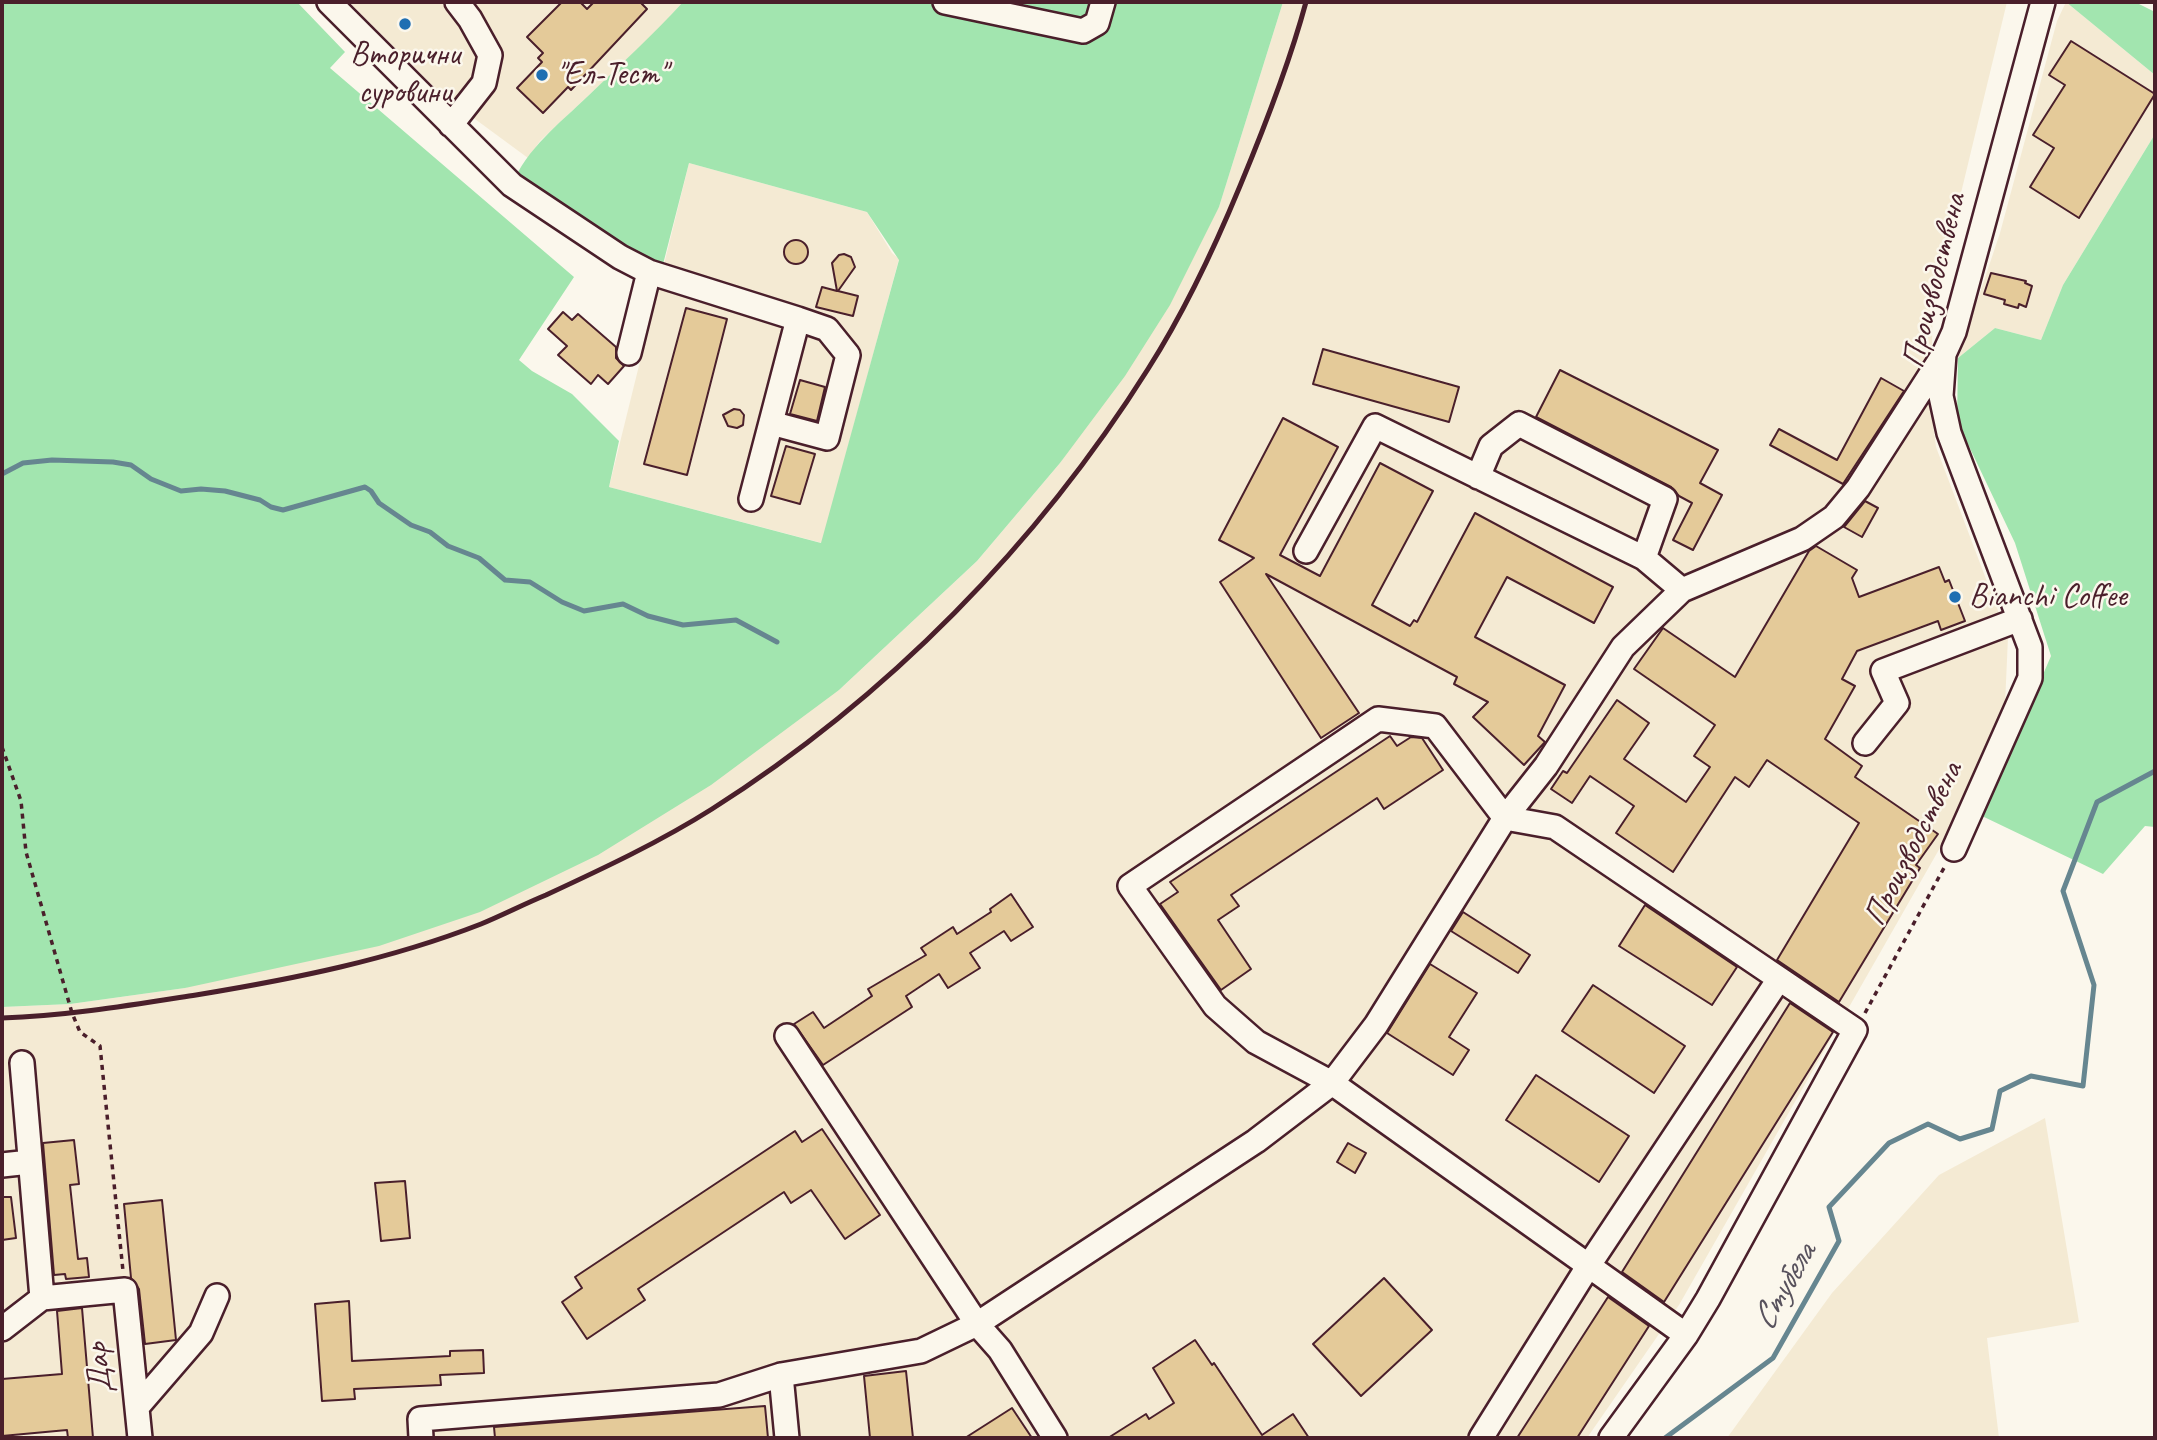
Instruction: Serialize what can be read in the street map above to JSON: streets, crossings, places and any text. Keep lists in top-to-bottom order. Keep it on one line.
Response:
{"streets":{"street":["Производствена","Дар"]},"water":["Стубела"],"places":["Вторични суровини","\"Ел-Тест\"","Bianchi Coffee"]}
